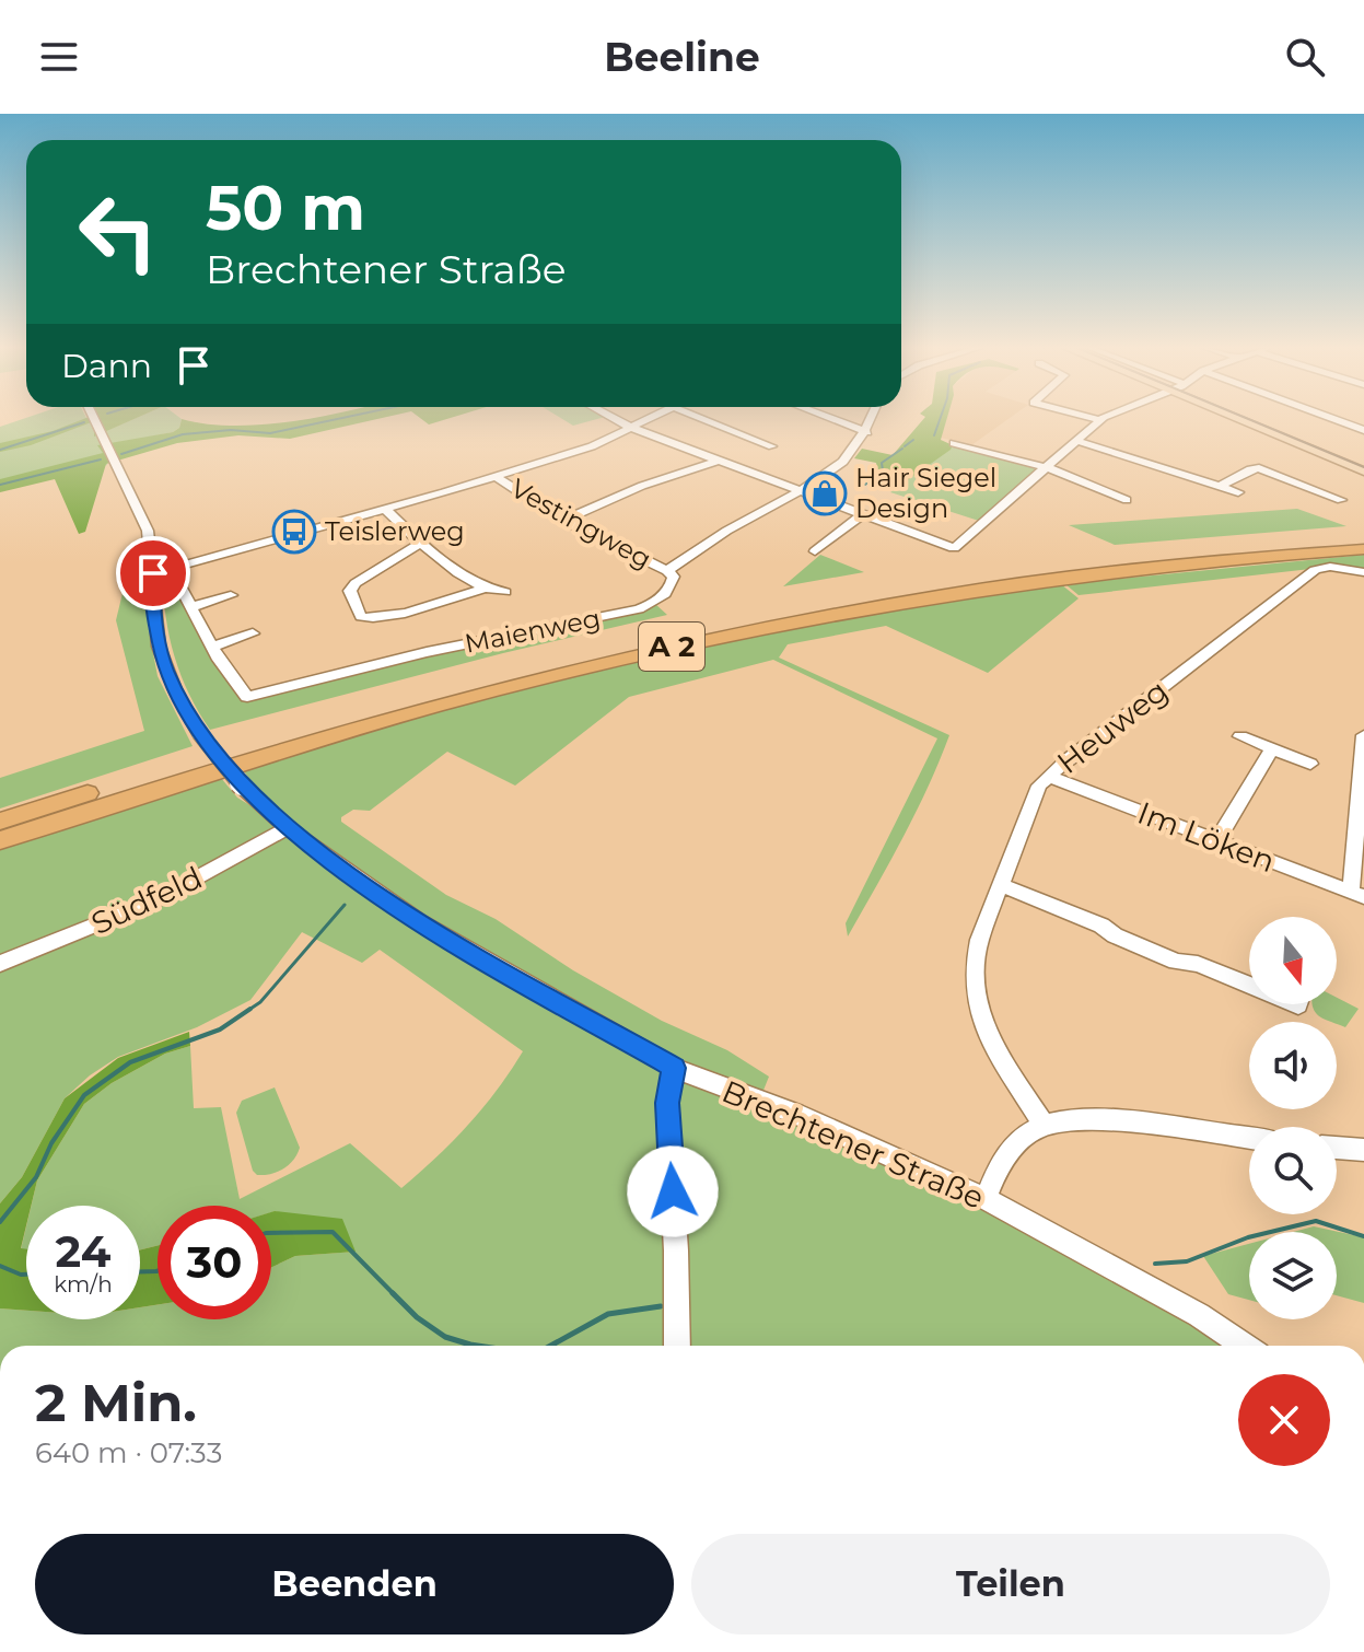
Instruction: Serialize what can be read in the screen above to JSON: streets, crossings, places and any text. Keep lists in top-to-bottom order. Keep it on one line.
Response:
{"streets":{"highway":["A 2"],"street":["Vestingweg","Maienweg","Heuweg","Im Löken","Südfeld","Brechtener Straße"]},"crossings":[["Vestingweg","Maienweg"],["Heuweg","Im Löken"],["Südfeld","Brechtener Straße"]],"places":{"shop":["Hair Siegel Design"],"bus stop":["Teislerweg"]},"north":"bottom","page":{"header":"Beeline","turn":["50 m","Brechtener Straße"],"then":"Dann","speed":"24 km/h","limit":"30","heading":["2 Min.","640 m · 07:33"],"buttons":["Beenden","Teilen"]}}
